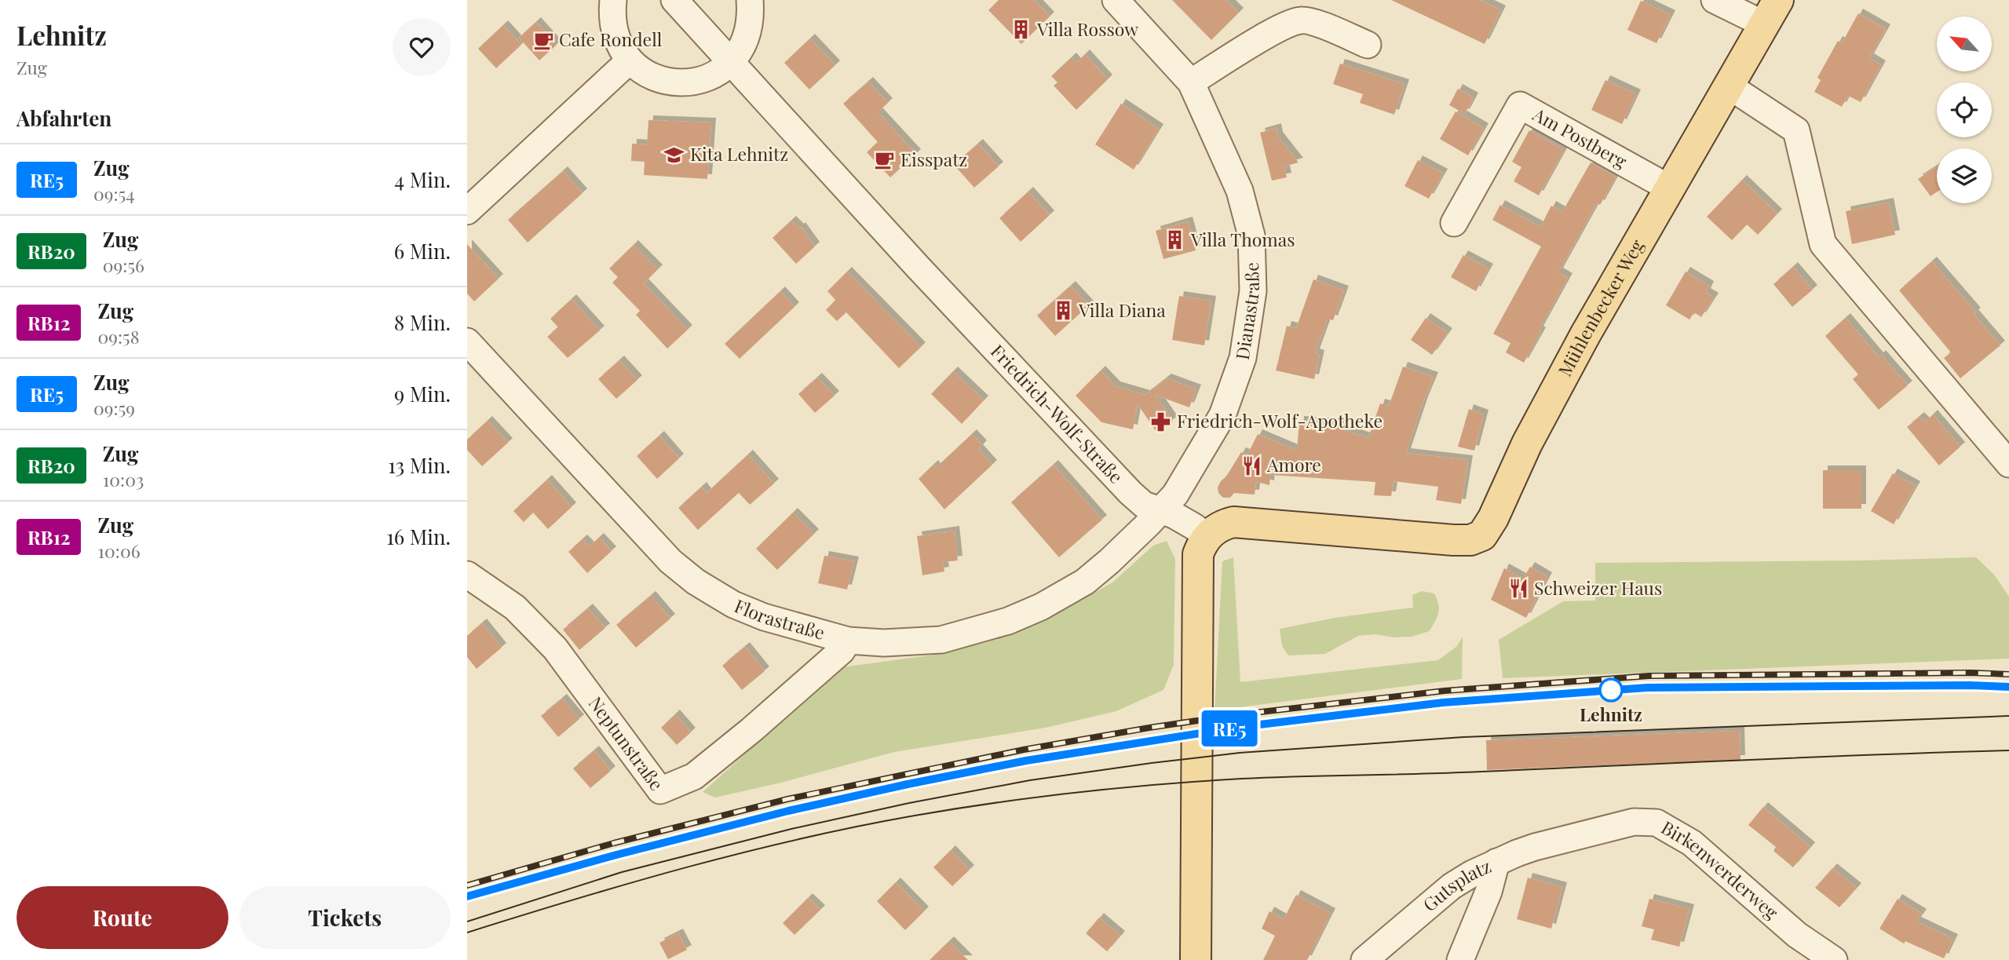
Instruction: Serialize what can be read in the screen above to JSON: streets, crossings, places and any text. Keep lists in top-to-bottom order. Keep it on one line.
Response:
{"streets":{"main road":["Mühlenbecker Weg"],"street":["Am Postberg","Dianastraße","Friedrich-Wolf-Straße","Florastraße","Neptunstraße","Birkenwerderweg","Gutsplatz"]},"crossings":[["Am Postberg","Mühlenbecker Weg"],["Mühlenbecker Weg","Friedrich-Wolf-Straße"],["Dianastraße","Friedrich-Wolf-Straße"],["Dianastraße","Florastraße"],["Friedrich-Wolf-Straße","Florastraße"],["Florastraße","Neptunstraße"],["Birkenwerderweg","Gutsplatz"]],"places":{"building":["Villa Rossow","Villa Thomas","Villa Diana"],"cafe":["Cafe Rondell","Eisspatz"],"school or university":["Kita Lehnitz"],"pharmacy":["Friedrich-Wolf-Apotheke"],"restaurant":["Amore","Schweizer Haus"],"other":["Lehnitz"]},"north":"top left","page":{"heading":[["Lehnitz","Zug"],"Abfahrten"],"on_map":"RE5","list":[{"mark":"RE5","name":"Zug","note":"09:54","value":"4 Min."},{"mark":"RB20","name":"Zug","note":"09:56","value":"6 Min."},{"mark":"RB12","name":"Zug","note":"09:58","value":"8 Min."},{"mark":"RE5","name":"Zug","note":"09:59","value":"9 Min."},{"mark":"RB20","name":"Zug","note":"10:03","value":"13 Min."},{"mark":"RB12","name":"Zug","note":"10:06","value":"16 Min."}],"buttons":["Route","Tickets"]}}
